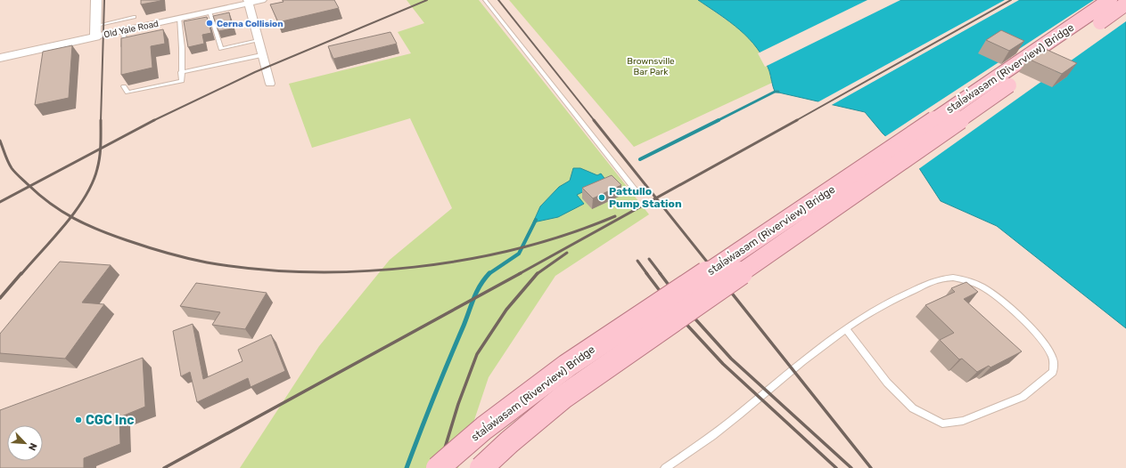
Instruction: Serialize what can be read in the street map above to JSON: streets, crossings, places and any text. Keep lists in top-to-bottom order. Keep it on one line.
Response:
{"streets":{"main road":["stal̕əw̓asəm (Riverview) Bridge"],"street":["Old Yale Road"]},"parks":["Brownsville Bar Park"],"places":["Cerna Collision","Pattullo Pump Station","CGC Inc"],"north":"bottom right"}
